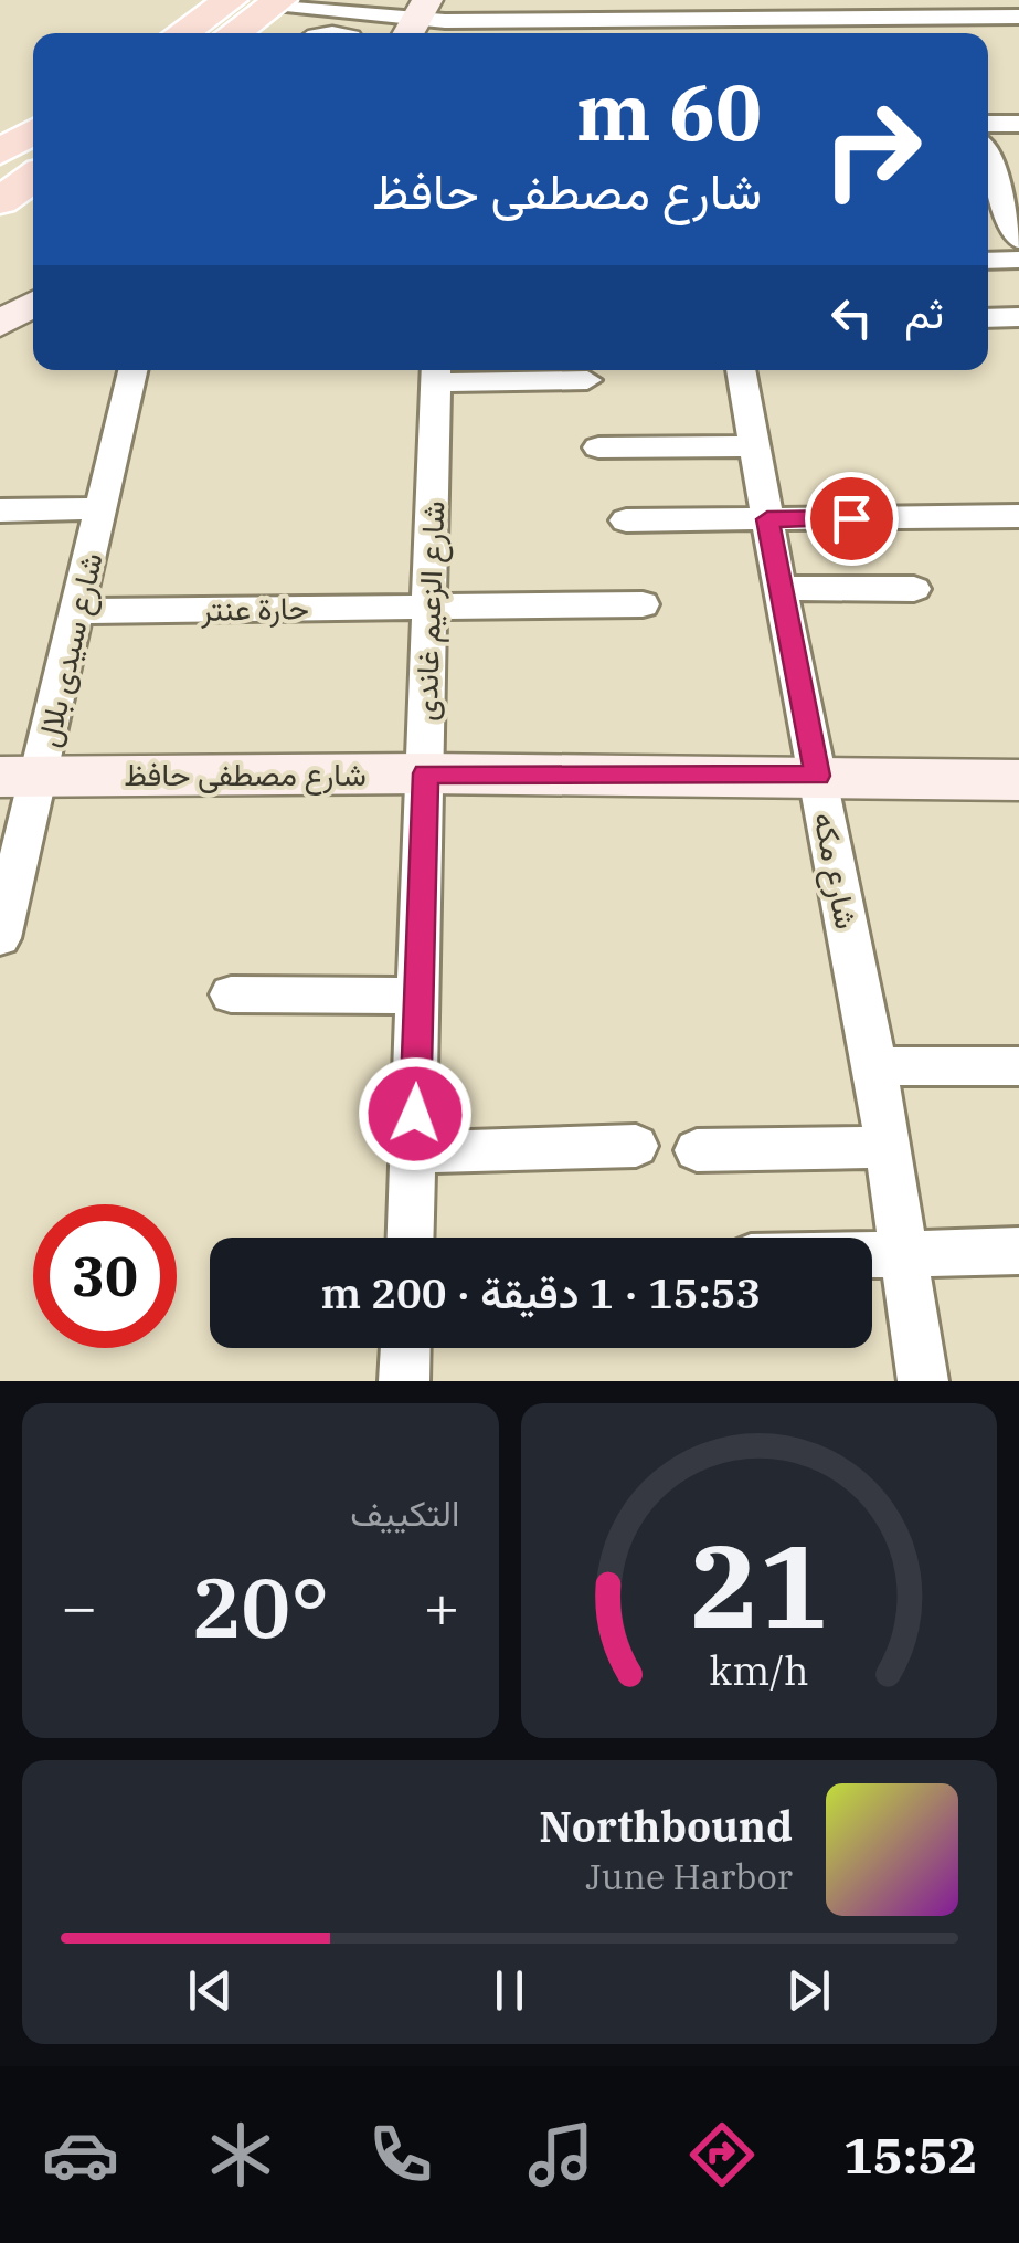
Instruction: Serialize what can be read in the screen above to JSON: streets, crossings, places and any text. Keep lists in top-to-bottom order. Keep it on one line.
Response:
{"streets":{"street":["حارة عنتر","شارع الزعيم غاندى","شارع سيدى بلال","شارع مصطفى حافظ","شارع مكه"]},"crossings":[["حارة عنتر","شارع الزعيم غاندى"],["حارة عنتر","شارع سيدى بلال"],["شارع الزعيم غاندى","شارع مصطفى حافظ"],["شارع سيدى بلال","شارع مصطفى حافظ"],["شارع مصطفى حافظ","شارع مكه"]],"page":{"turn":["60 m","شارع مصطفى حافظ"],"then":"ثم","limit":"30","trip":"15:53 · 1 دقيقة · 200 m","tile":"التكييف","heat":["−","20°","+"],"song":["Northbound","June Harbor"],"tabs":"15:52","gauge":["21","km/h"]}}
